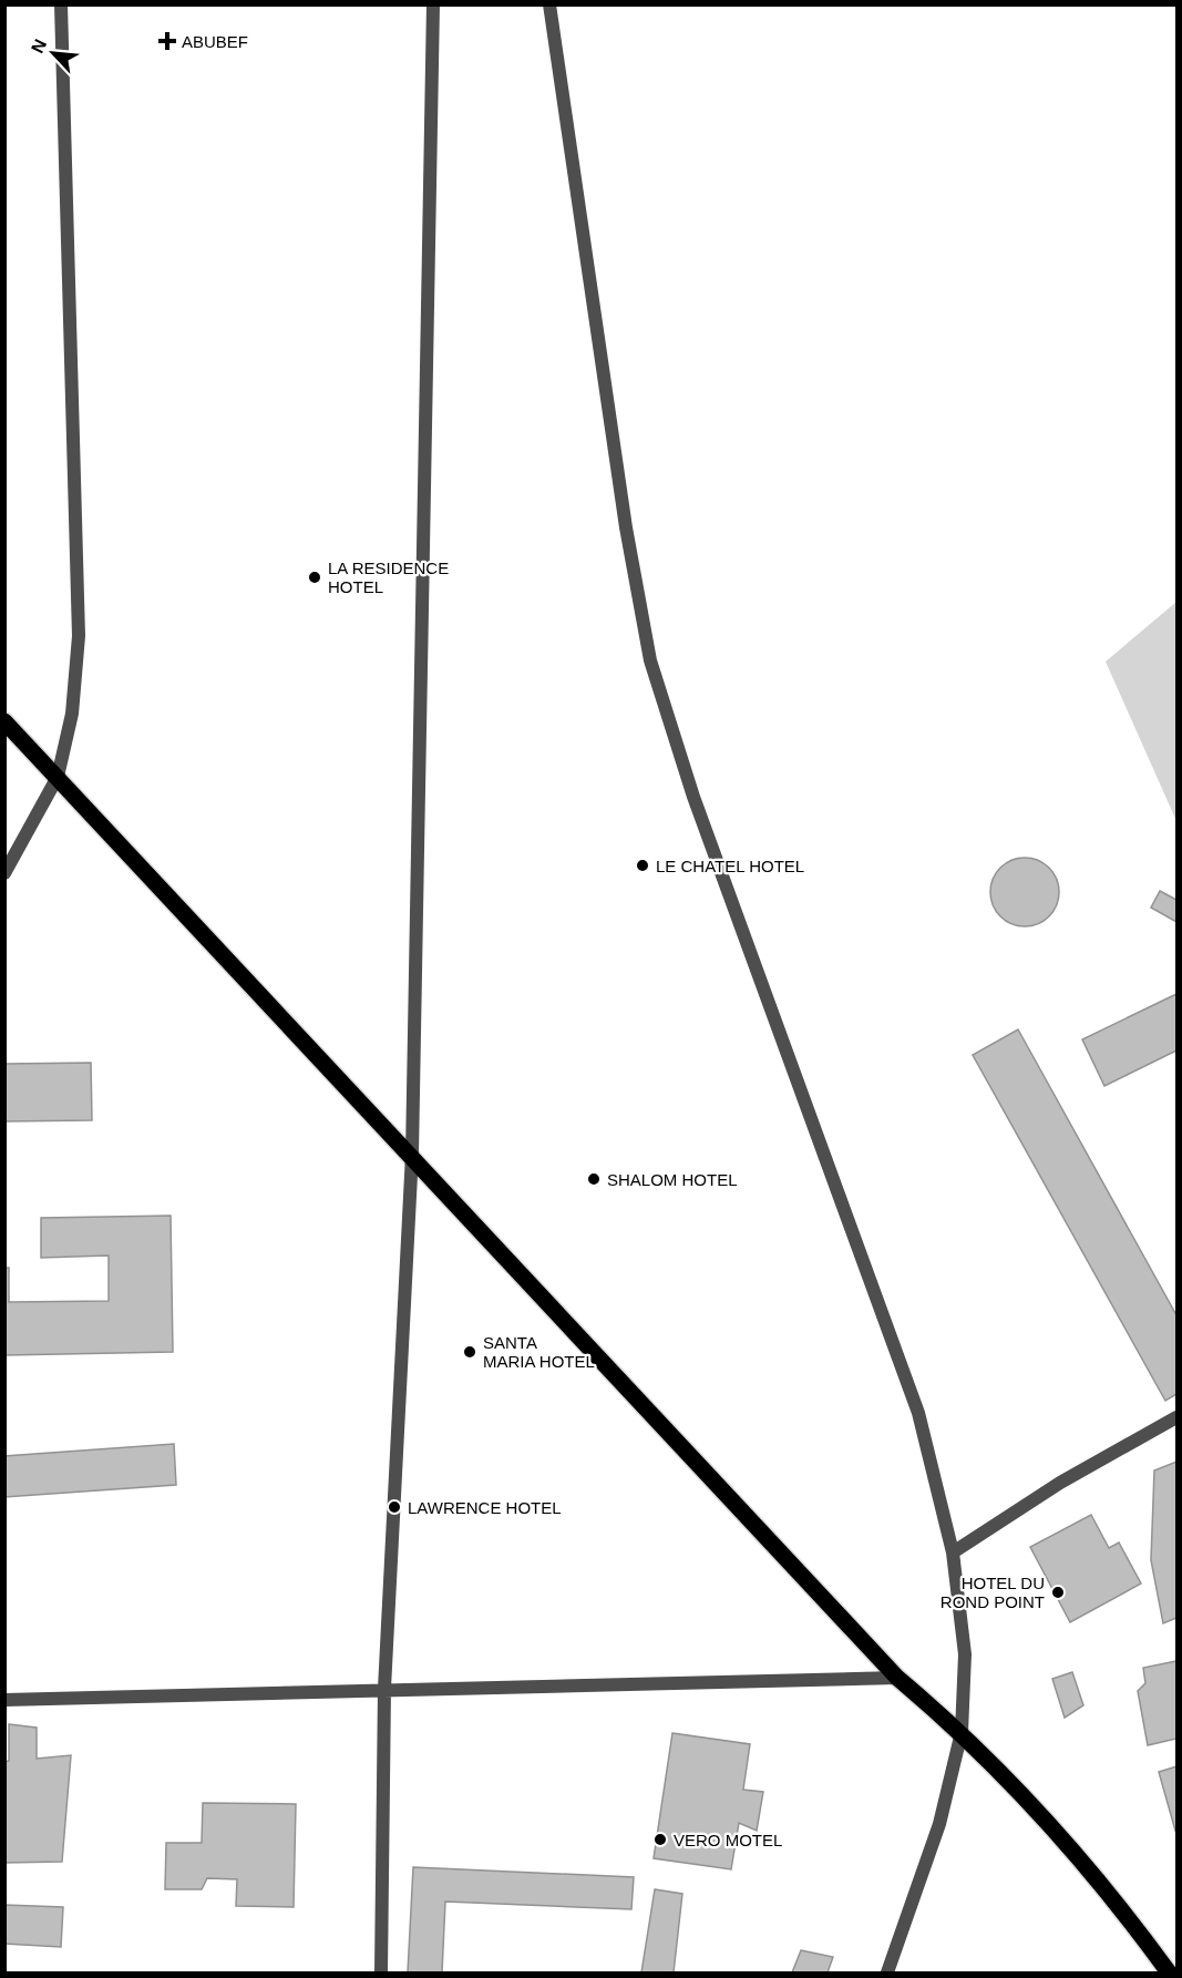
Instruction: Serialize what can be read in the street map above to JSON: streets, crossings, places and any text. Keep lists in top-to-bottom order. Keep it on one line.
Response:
{"places":{"health":["ABUBEF"],"other":["LA RESIDENCE HOTEL","LE CHATEL HOTEL","SHALOM HOTEL","SANTA MARIA HOTEL","LAWRENCE HOTEL","HOTEL DU ROND POINT","VERO MOTEL"]},"north":"top left"}
